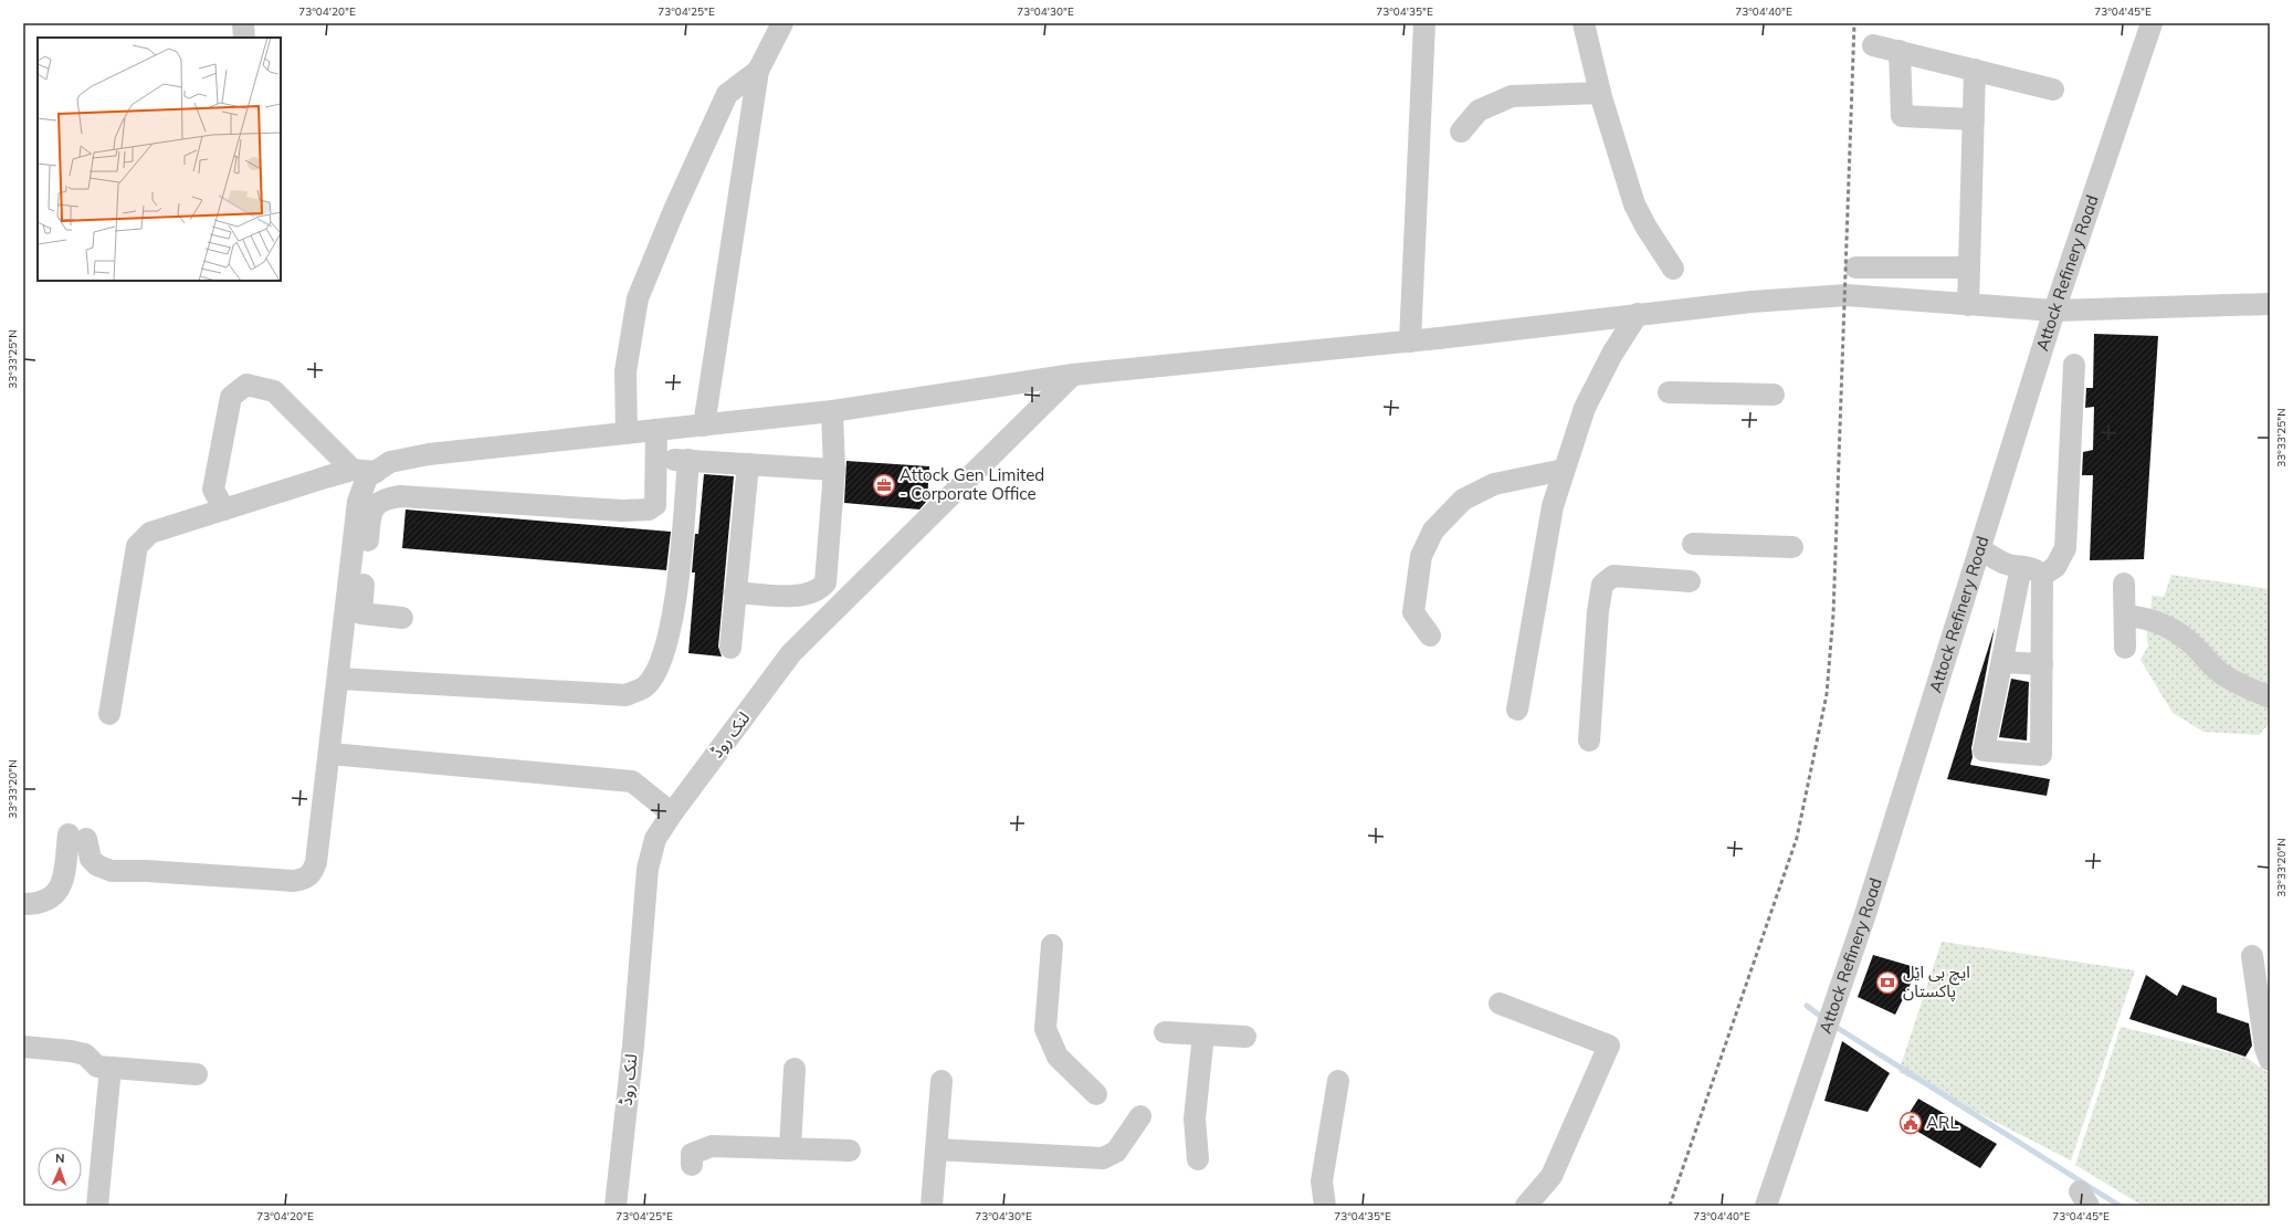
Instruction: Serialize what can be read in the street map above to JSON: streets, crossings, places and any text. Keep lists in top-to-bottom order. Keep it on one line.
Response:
{"streets":{"street":["Attock Refinery Road","لنک روڈ"]},"places":{"office":["Attock Gen Limited - Corporate Office"],"bank":["ایچ بی ایل پاکستان"],"public building":["ARL"]},"north":"top","coordinates":["73°04'20\"E","73°04'25\"E","73°04'30\"E","73°04'35\"E","73°04'40\"E","73°04'45\"E","33°33'25\"N","33°33'20\"N"]}
